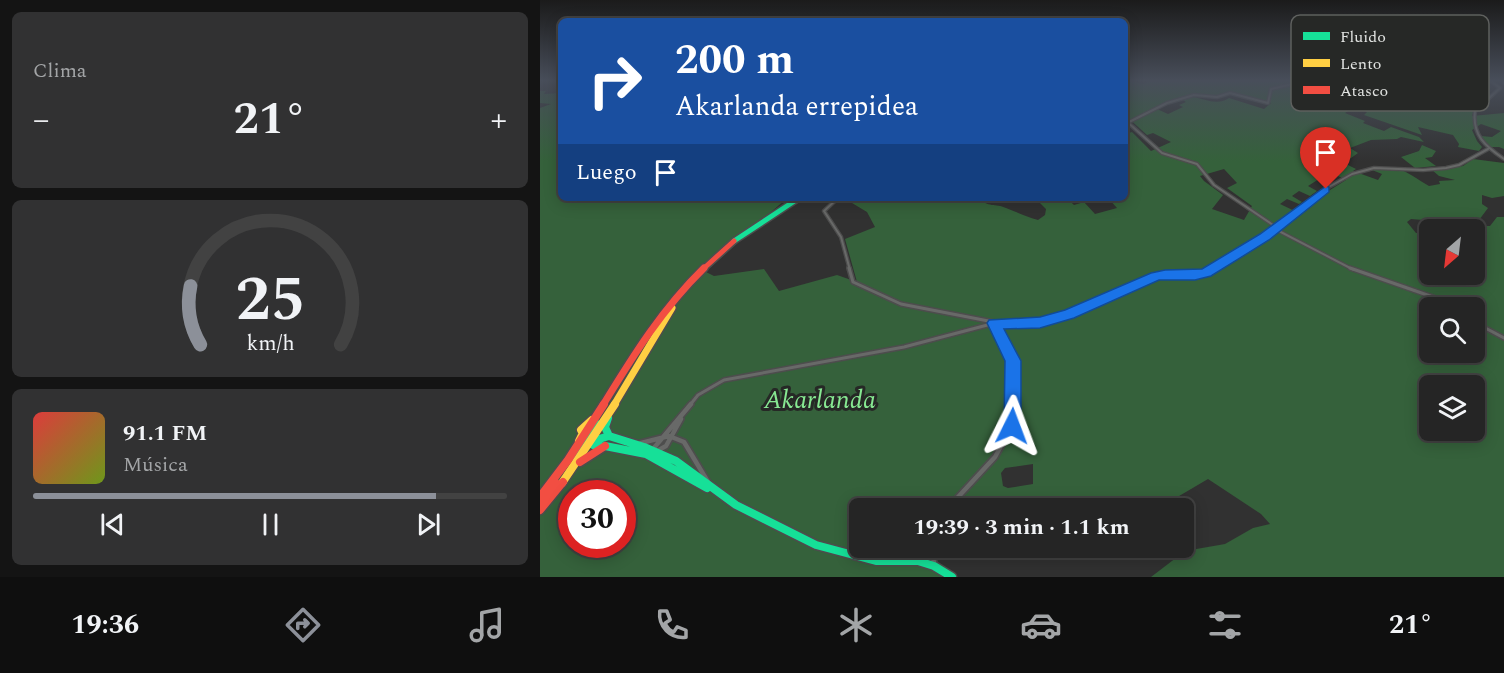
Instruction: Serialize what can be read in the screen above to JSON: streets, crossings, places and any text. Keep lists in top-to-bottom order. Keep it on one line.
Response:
{"parks":["Akarlanda"],"legend":["Fluido","Lento","Atasco"],"north":"bottom left","page":{"tile":"Clima","turn":["200 m","Akarlanda errepidea"],"heat":["−","21°","+"],"then":"Luego","song":["91.1 FM","Música"],"limit":"30","trip":"19:39 · 3 min · 1.1 km","tabs":["19:36","21°"],"gauge":["25","km/h"]}}
